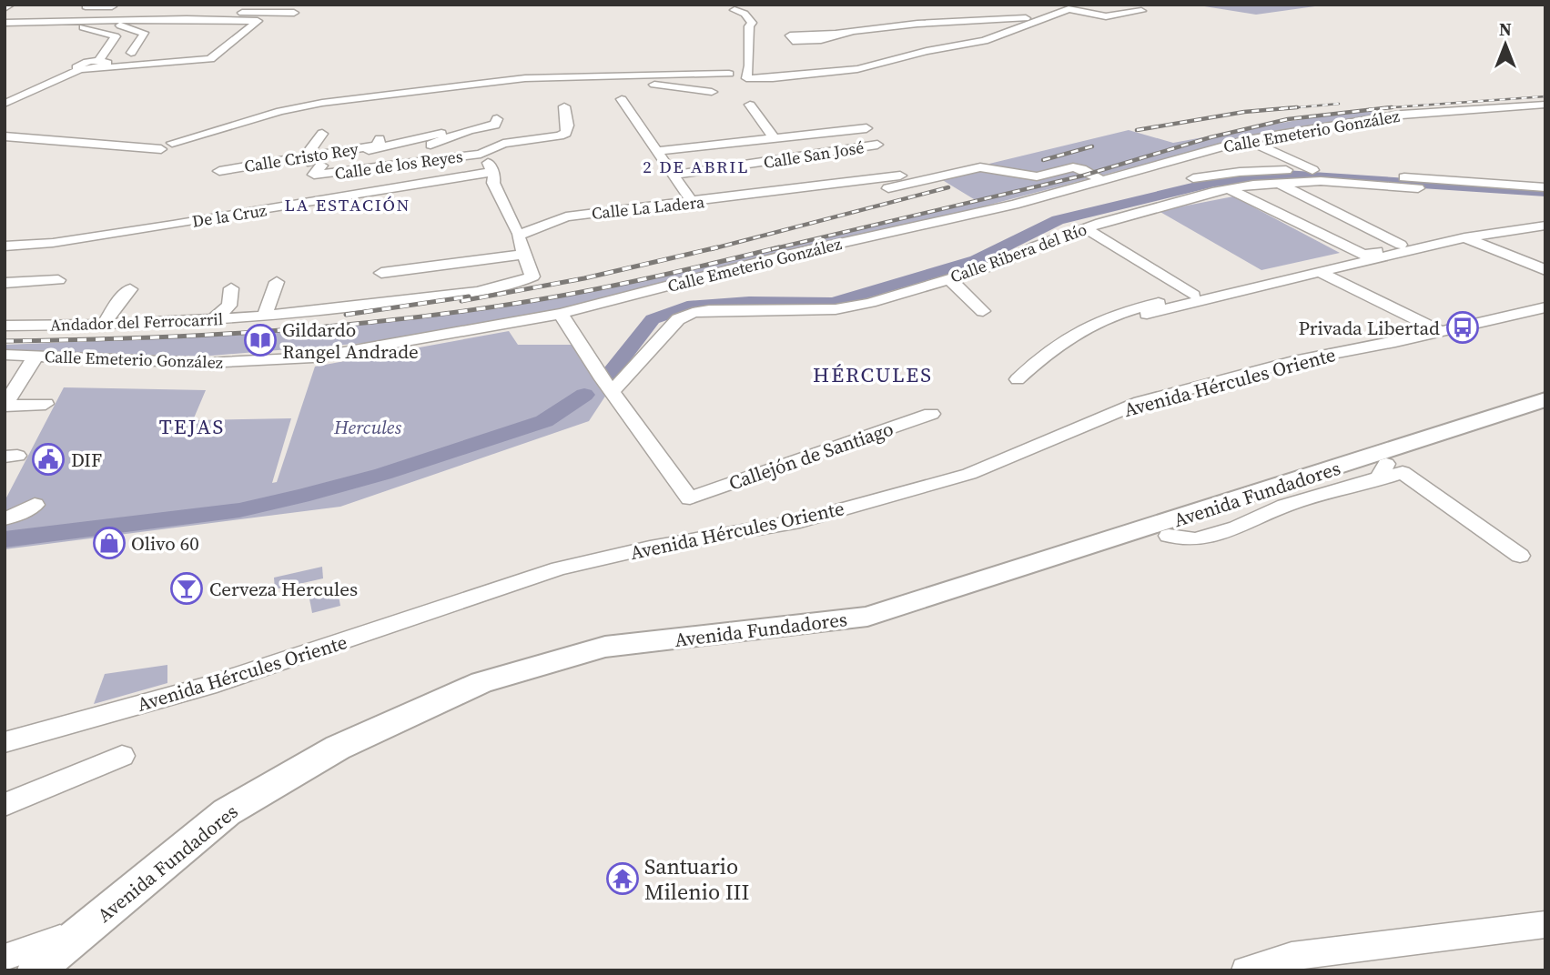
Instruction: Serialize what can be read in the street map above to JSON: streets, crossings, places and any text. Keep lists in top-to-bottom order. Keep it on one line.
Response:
{"streets":{"main road":["Avenida Fundadores"],"street":["Calle Emeterio González","Calle San José","Calle Cristo Rey","Calle de los Reyes","Calle La Ladera","De la Cruz","Calle Ribera del Río","Andador del Ferrocarril","Avenida Hércules Oriente","Callejón de Santiago"]},"crossings":[["Calle Emeterio González","Calle La Ladera"],["Calle Cristo Rey","Calle de los Reyes"],["Calle Ribera del Río","Callejón de Santiago"]],"districts":["2 DE ABRIL","LA ESTACIÓN","HÉRCULES","TEJAS"],"parks":["Hercules"],"places":{"bus stop":["Privada Libertad"],"library":["Gildardo Rangel Andrade"],"public building":["DIF"],"shop":["Olivo 60"],"bar":["Cerveza Hercules"],"temple":["Santuario Milenio III"]},"north":"top"}
